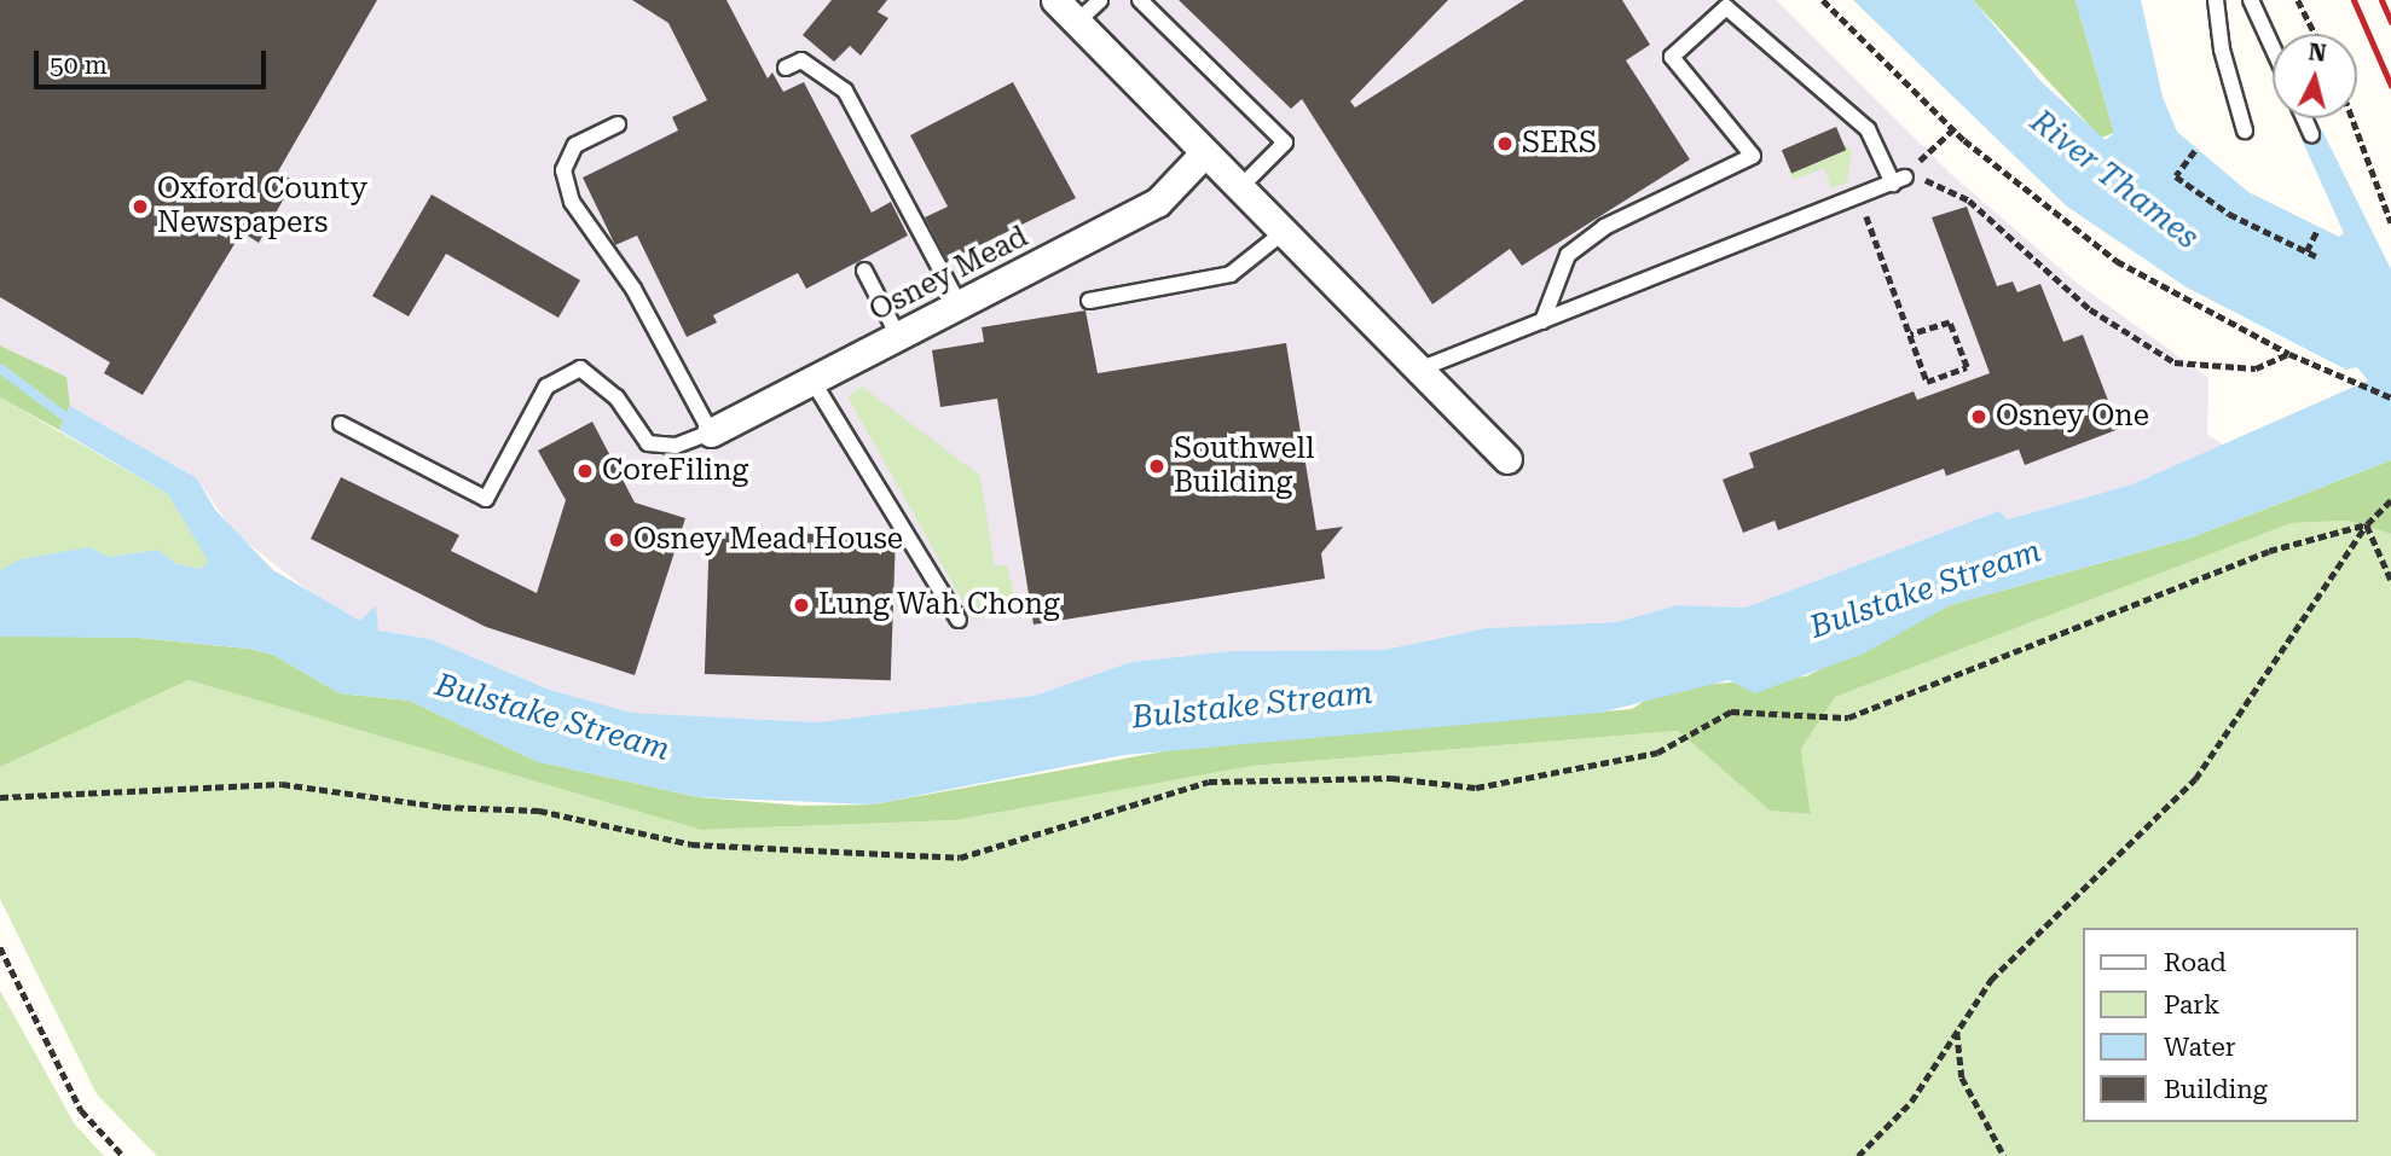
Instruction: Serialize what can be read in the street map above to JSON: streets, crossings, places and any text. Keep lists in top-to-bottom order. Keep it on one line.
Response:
{"streets":{"street":["Osney Mead"]},"water":["River Thames","Bulstake Stream"],"places":["SERS","Oxford County Newspapers","Osney One","Southwell Building","CoreFiling","Osney Mead House","Lung Wah Chong"],"legend":["Road","Park","Water","Building"],"scale_bar":"50 m","north":"top"}
